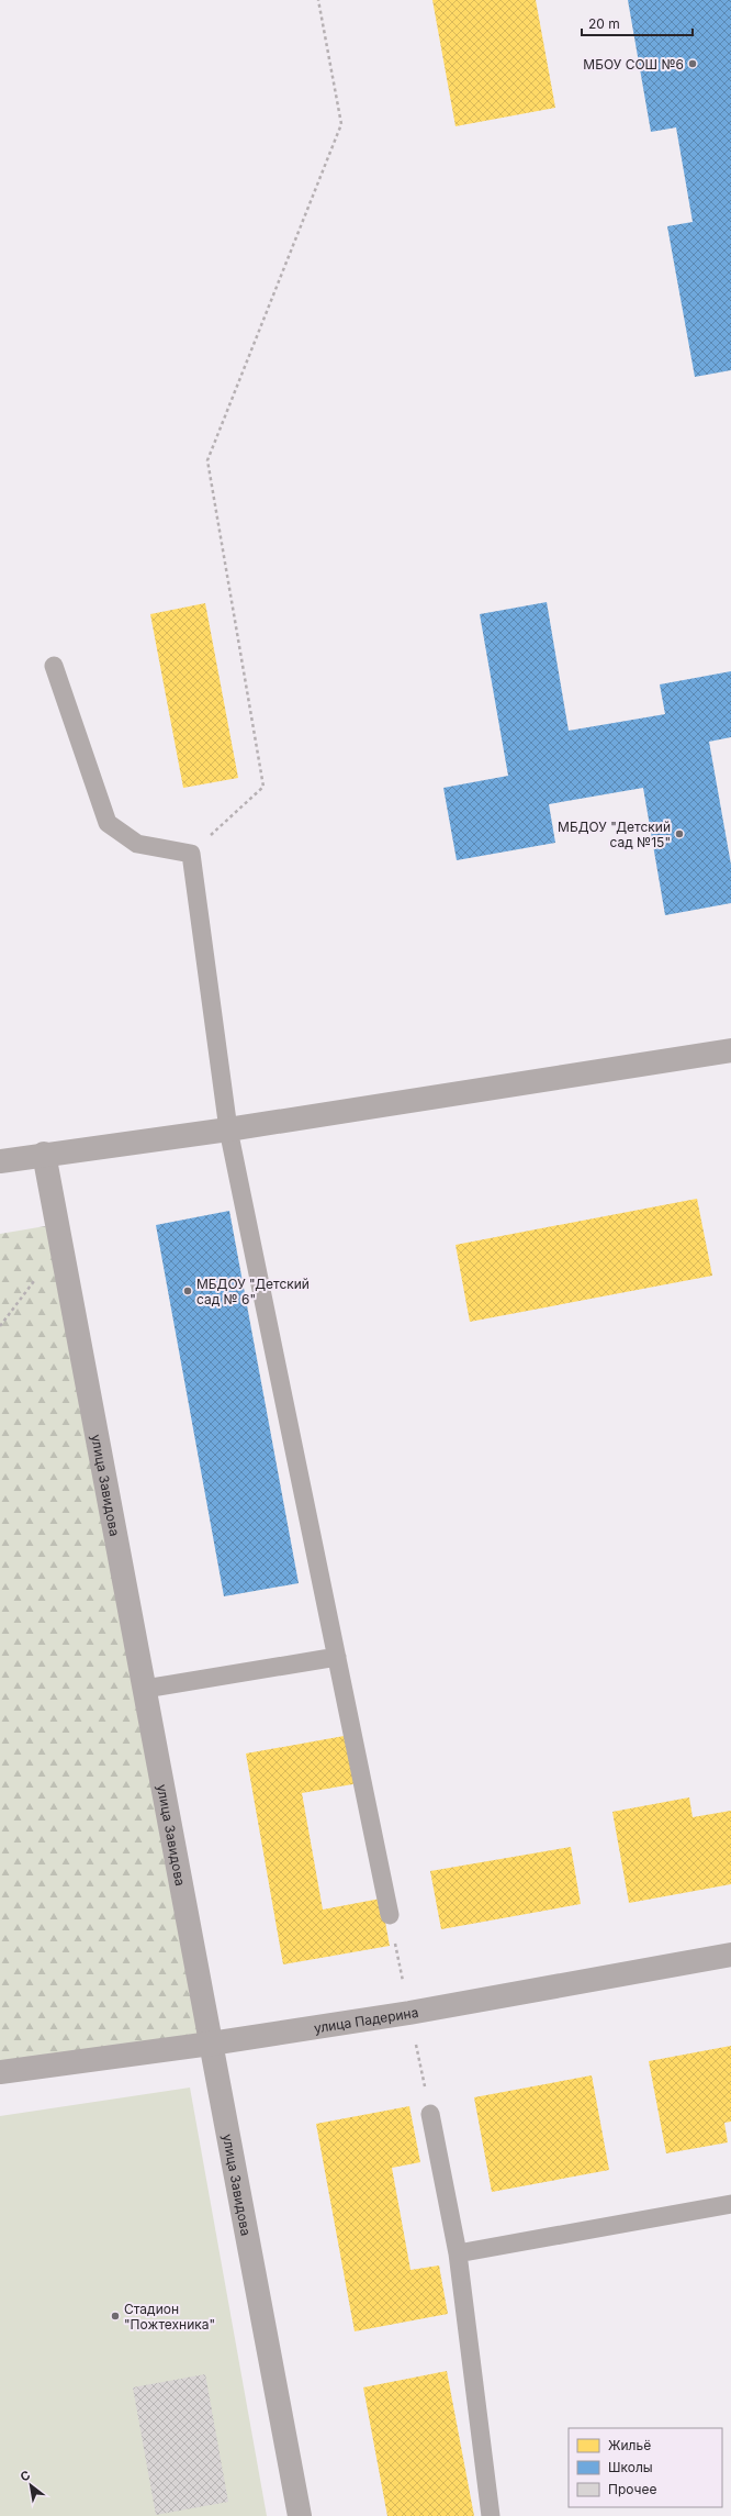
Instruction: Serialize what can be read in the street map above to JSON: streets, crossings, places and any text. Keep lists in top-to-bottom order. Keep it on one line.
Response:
{"streets":{"street":["улица Завидова","улица Падерина"]},"crossings":[["улица Завидова","улица Падерина"]],"places":["МБОУ СОШ №6","МБДОУ \"Детский сад №15\"","МБДОУ \"Детский сад № 6\"","Стадион \"Пожтехника\""],"legend":["Жильё","Школы","Прочее"],"scale_bar":"20 m","north":"top left"}
